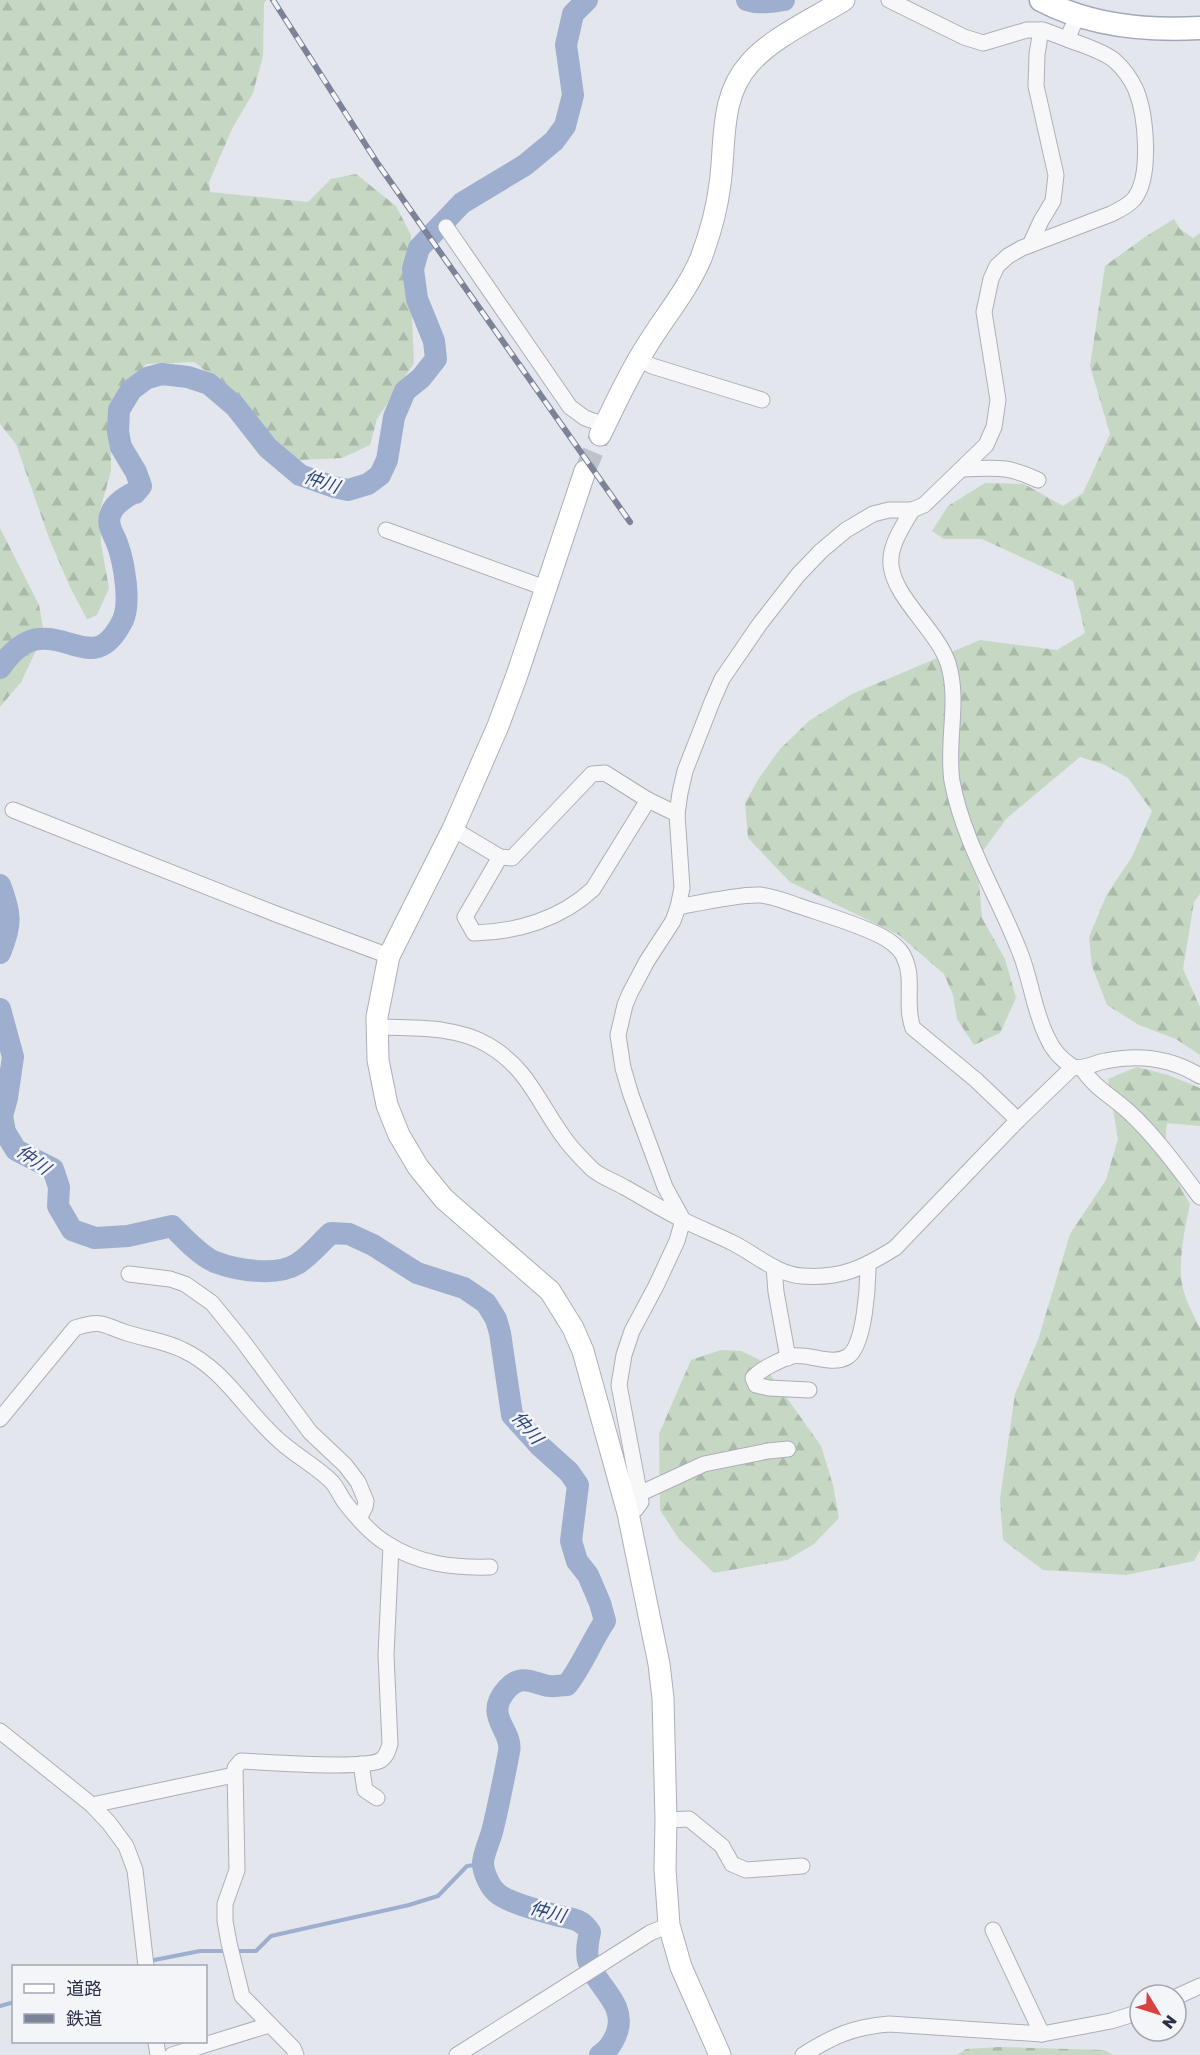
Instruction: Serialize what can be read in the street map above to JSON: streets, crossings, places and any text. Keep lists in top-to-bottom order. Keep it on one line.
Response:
{"water":["仲川"],"legend":["道路","鉄道"],"north":"bottom right"}
